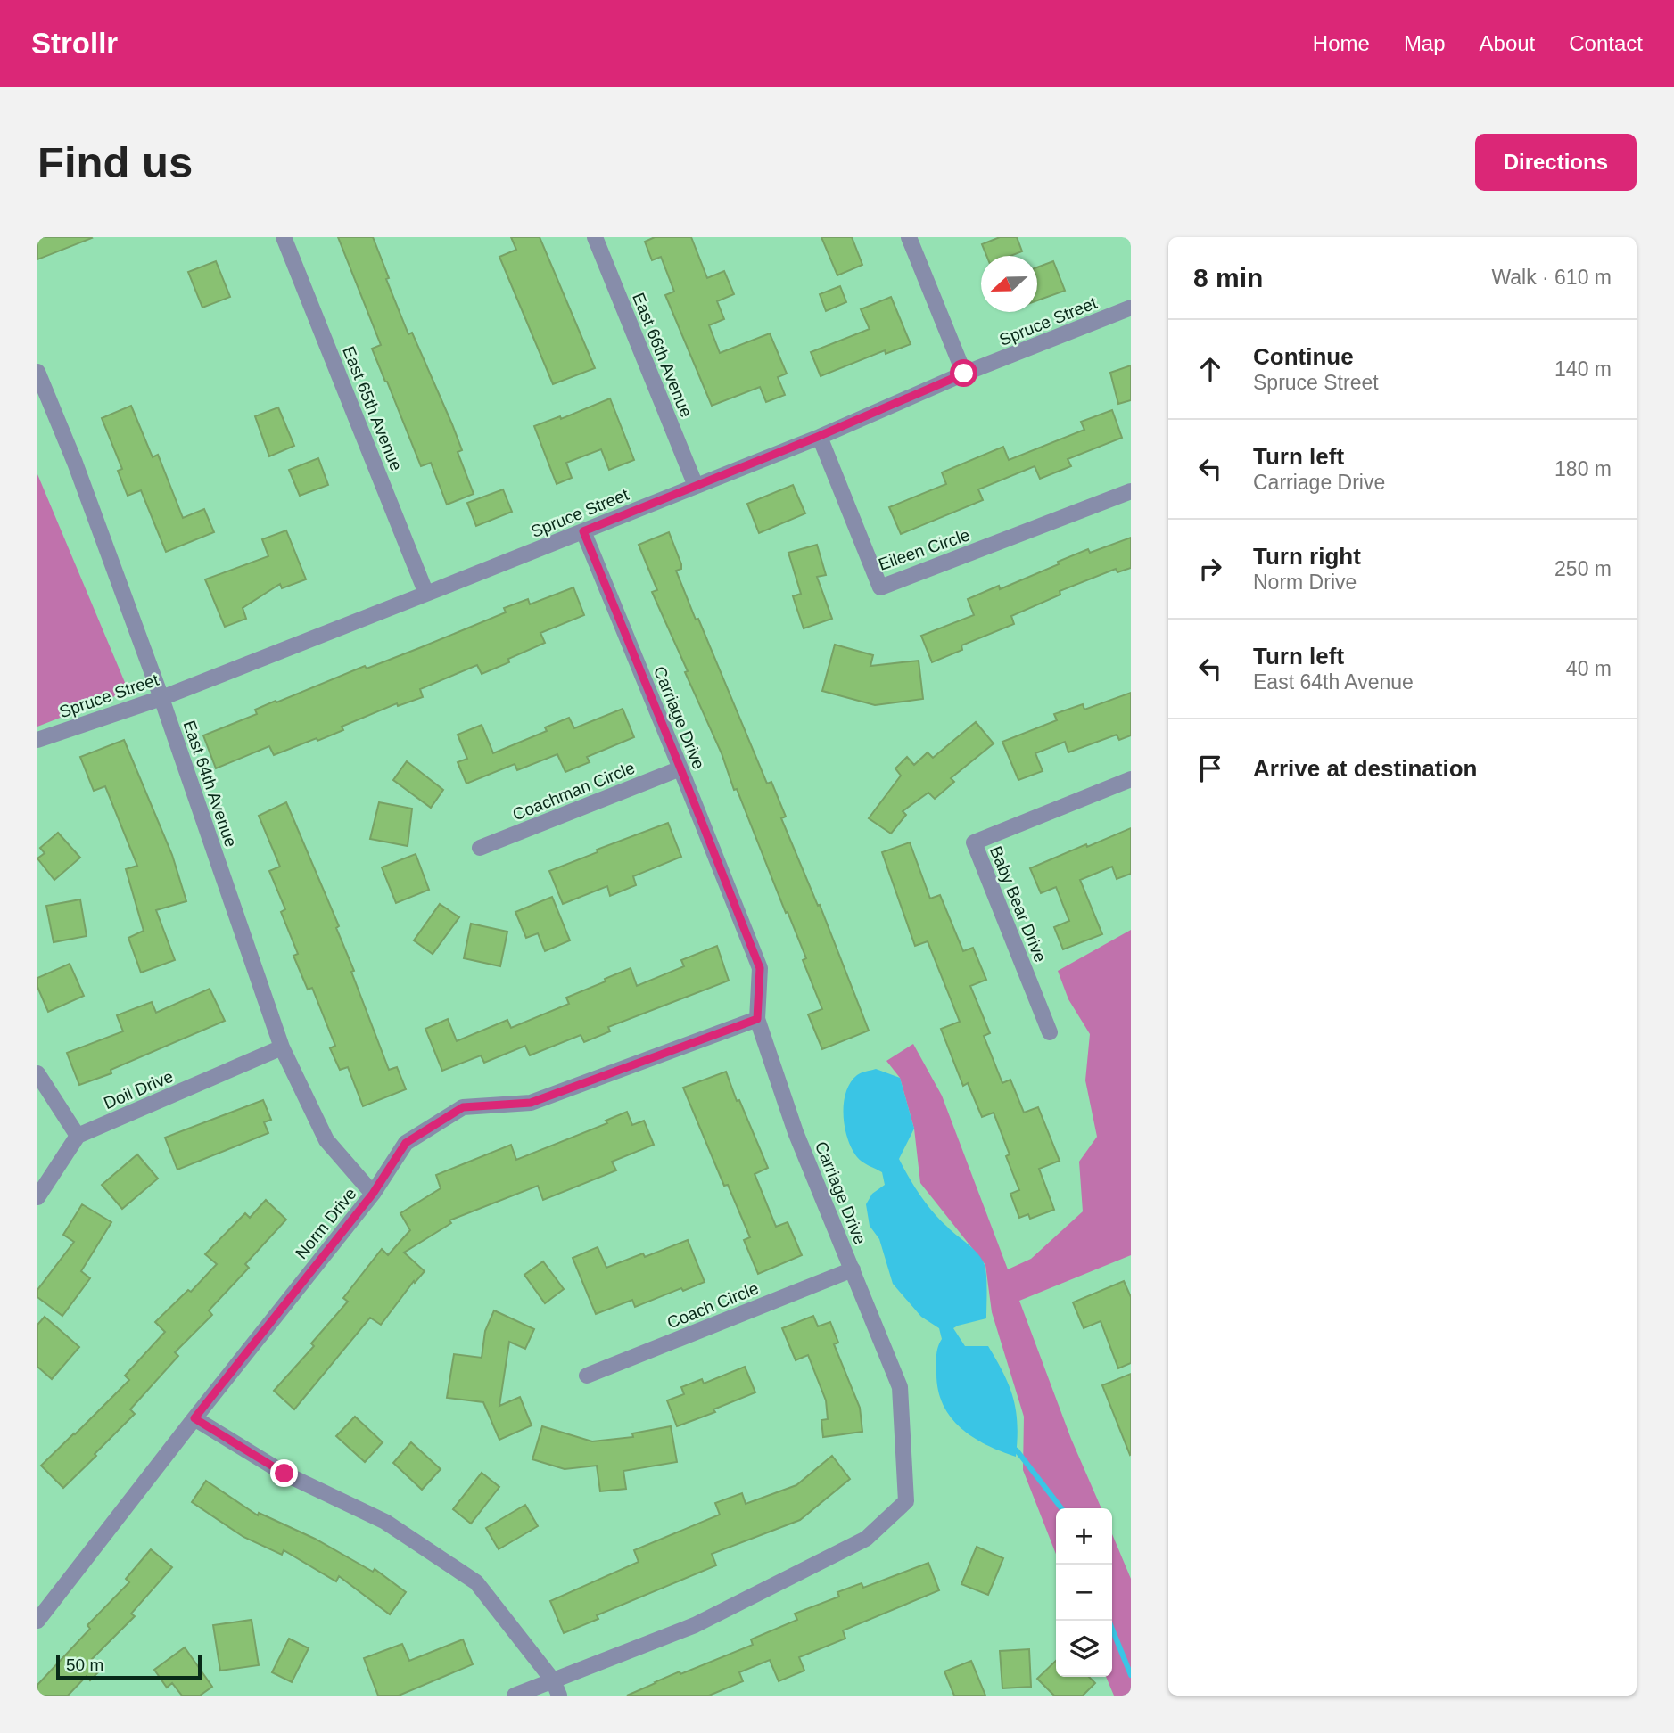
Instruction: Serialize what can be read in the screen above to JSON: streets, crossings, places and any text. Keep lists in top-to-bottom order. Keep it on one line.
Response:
{"streets":{"street":["Spruce Street","East 66th Avenue","East 65th Avenue","Eileen Circle","Carriage Drive","East 64th Avenue","Coachman Circle","Baby Bear Drive","Doil Drive","Norm Drive","Coach Circle"]},"crossings":[["Spruce Street","East 66th Avenue"],["Spruce Street","East 65th Avenue"],["Spruce Street","Eileen Circle"],["Spruce Street","Carriage Drive"],["Spruce Street","East 64th Avenue"],["Carriage Drive","Coachman Circle"],["Carriage Drive","Norm Drive"],["Carriage Drive","Coach Circle"],["East 64th Avenue","Doil Drive"],["East 64th Avenue","Norm Drive"]],"scale_bar":"50 m","north":"left","page":{"header":"Strollr","nav":["Home","Map","About","Contact"],"buttons":"Directions","title":"Find us","heading":["8 min","Walk · 610 m"],"list":[["Continue","Spruce Street","140 m"],["Turn left","Carriage Drive","180 m"],["Turn right","Norm Drive","250 m"],["Turn left","East 64th Avenue","40 m"],"Arrive at destination"],"map_buttons":["+","−"],"scale":"50 m"}}
